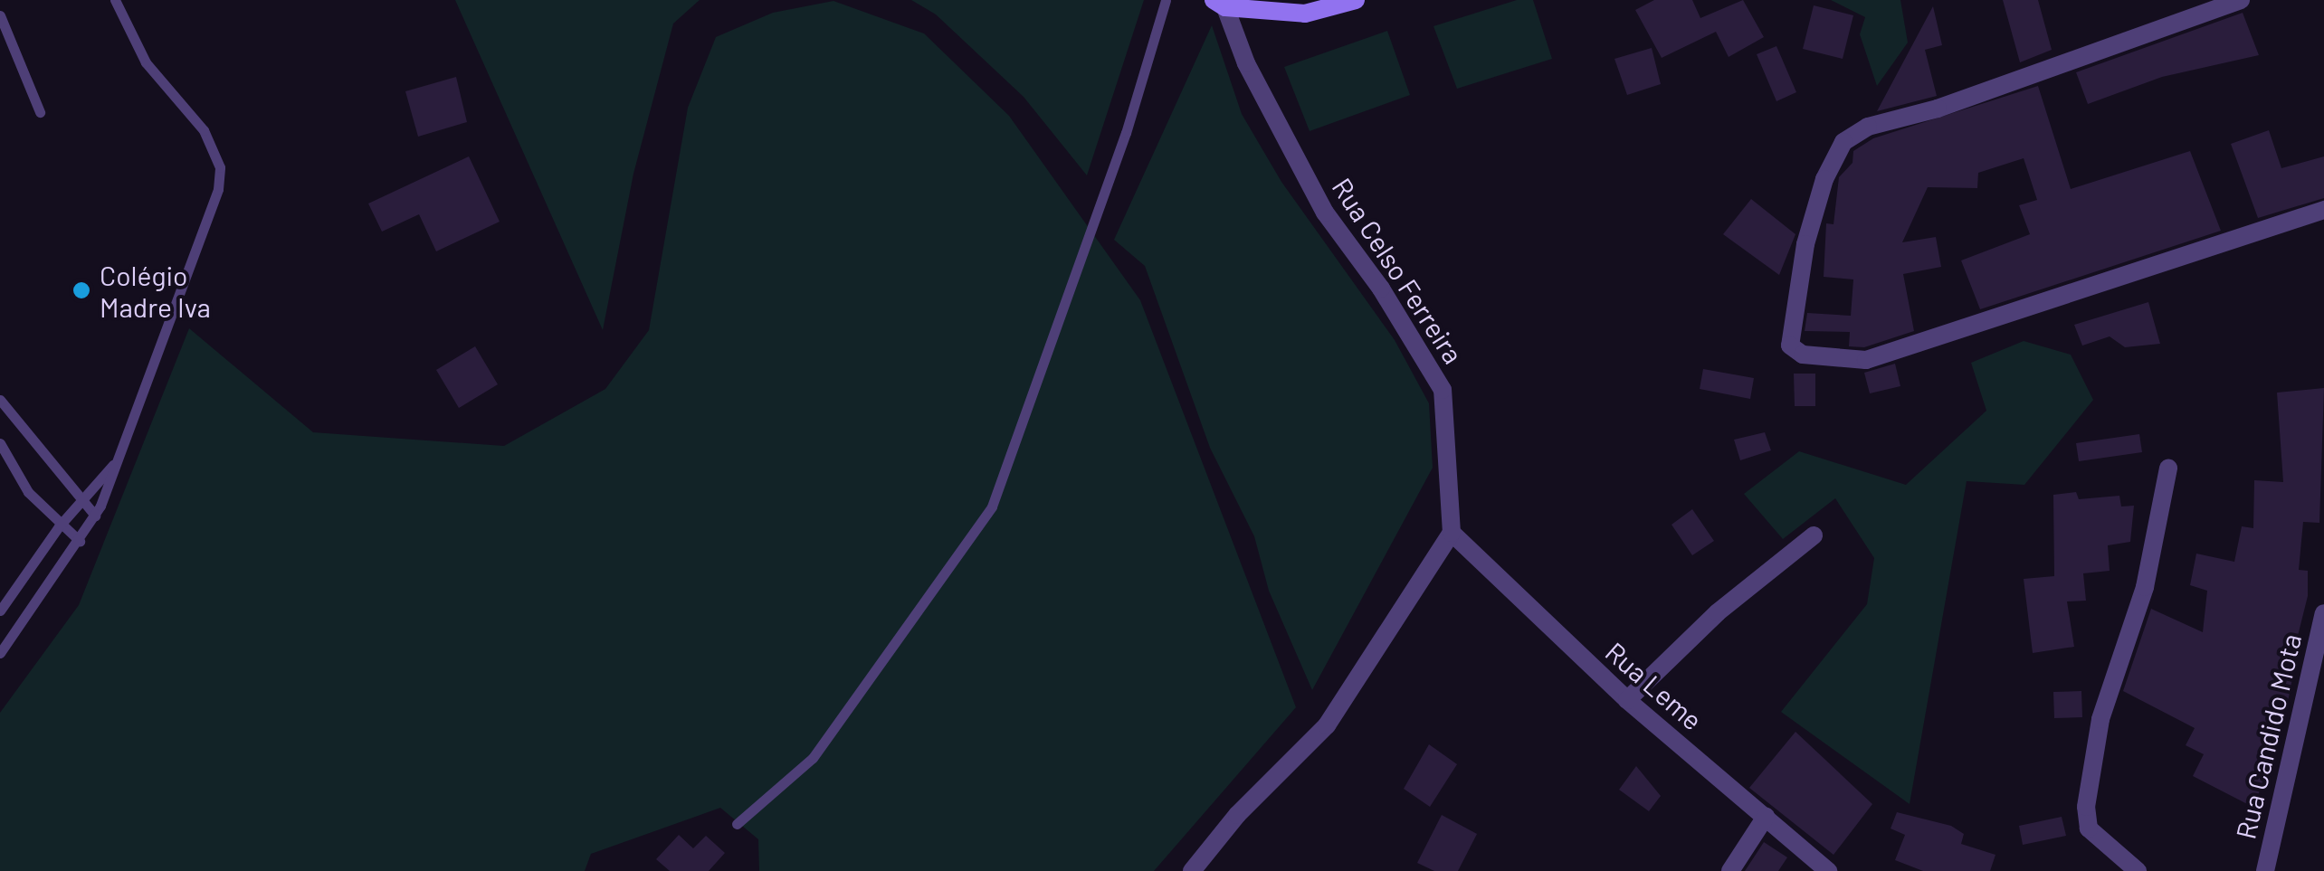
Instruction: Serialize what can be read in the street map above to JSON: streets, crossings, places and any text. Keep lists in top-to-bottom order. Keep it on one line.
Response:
{"streets":{"street":["Rua Celso Ferreira","Rua Leme","Rua Candido Mota"]},"crossings":[["Rua Celso Ferreira","Rua Leme"]],"places":["Colégio Madre Iva"]}
